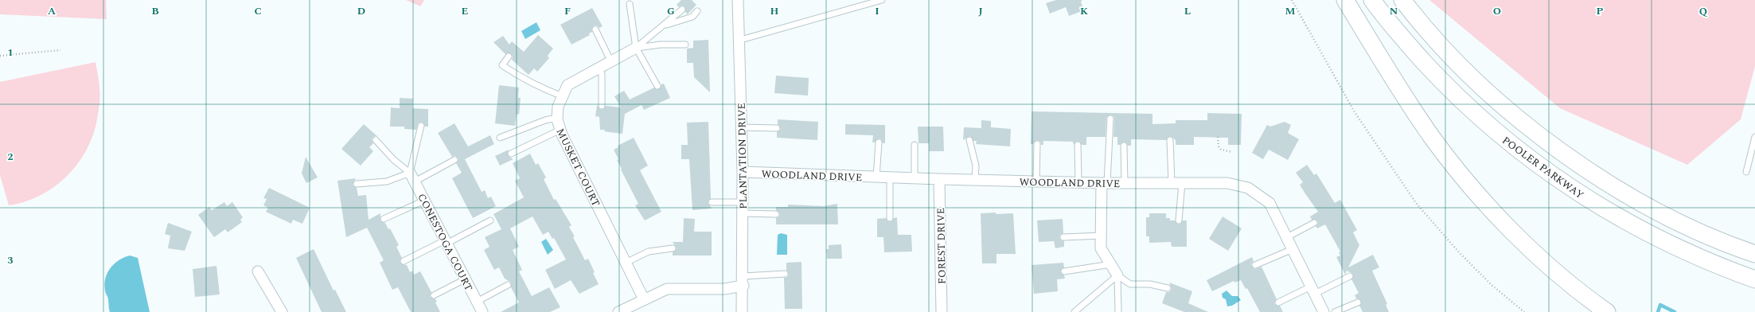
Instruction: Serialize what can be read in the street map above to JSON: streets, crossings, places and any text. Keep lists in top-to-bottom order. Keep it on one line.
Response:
{"streets":{"main road":["POOLER PARKWAY"],"street":["PLANTATION DRIVE","MUSKET COURT","WOODLAND DRIVE","CONESTOGA COURT","FOREST DRIVE"]},"crossings":[["PLANTATION DRIVE","WOODLAND DRIVE"],["WOODLAND DRIVE","FOREST DRIVE"]],"grid":{"columns":["A","B","C","D","E","F","G","H","I","J","K","L","M","N","O","P","Q"],"rows":["1","2","3"]}}
